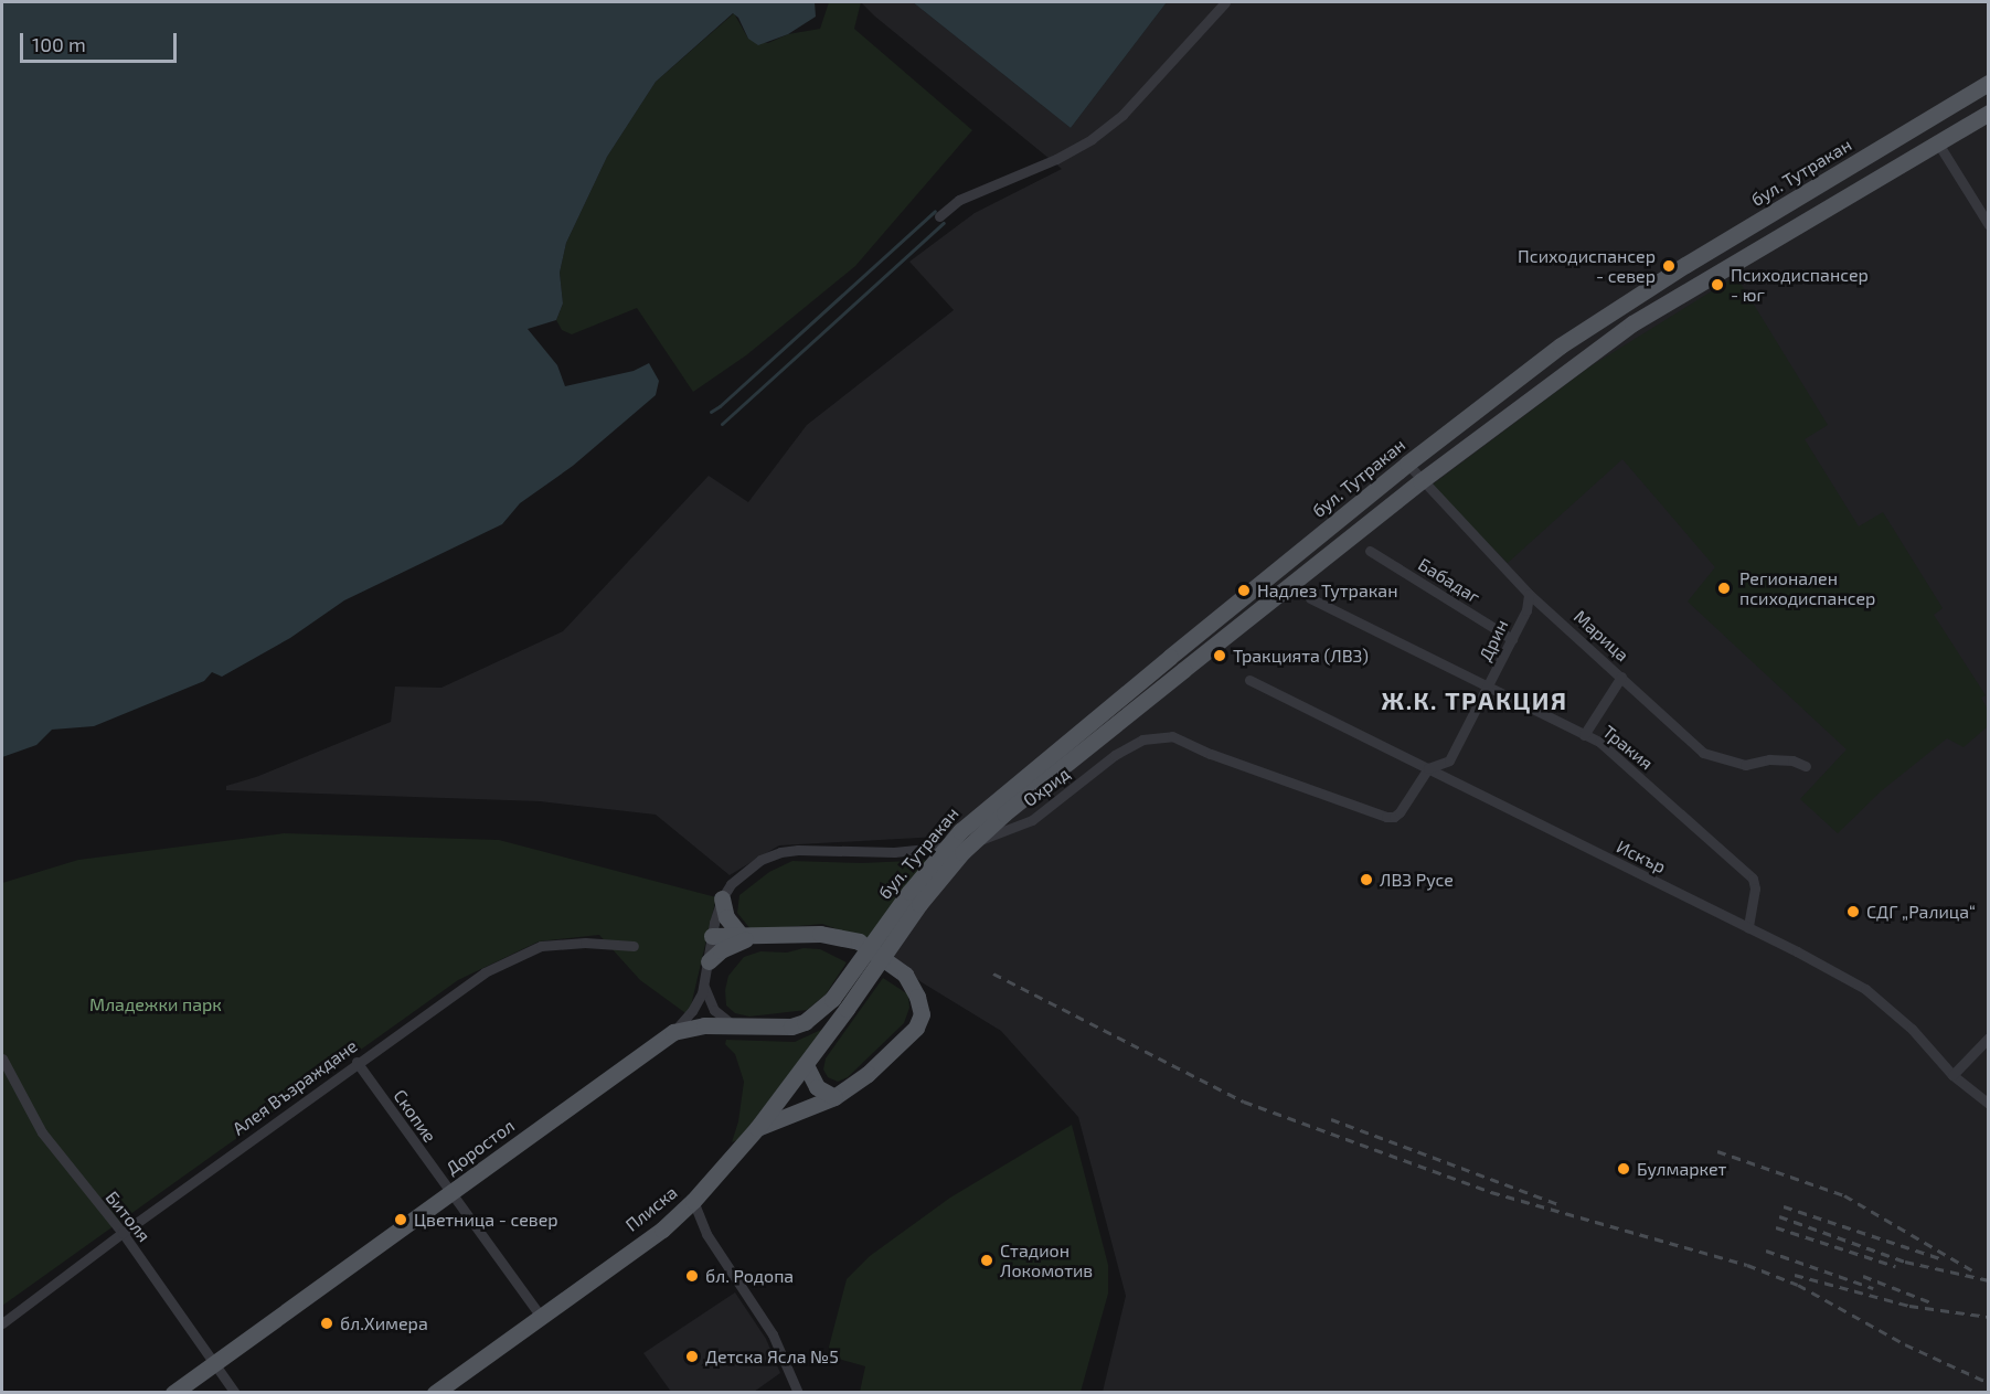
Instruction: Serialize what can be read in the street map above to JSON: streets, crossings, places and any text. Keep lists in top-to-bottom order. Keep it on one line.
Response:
{"streets":{"main road":["бул. Тутракан","Доростол","Плиска"],"street":["Бабадаг","Марица","Дрин","Тракия","Охрид","Искър","Алея Възраждане","Скопие","Битоля"]},"crossings":[["бул. Тутракан","Марица"],["бул. Тутракан","Доростол"],["бул. Тутракан","Плиска"],["Бабадаг","Дрин"],["Марица","Дрин"],["Дрин","Тракия"],["Дрин","Охрид"],["Дрин","Искър"],["Тракия","Искър"],["Охрид","Доростол"],["Алея Възраждане","Скопие"],["Алея Възраждане","Битоля"],["Скопие","Доростол"],["Скопие","Плиска"],["Доростол","Битоля"]],"districts":["Ж.К. ТРАКЦИЯ"],"parks":["Младежки парк"],"places":["Психодиспансер - север","Психодиспансер - юг","Регионален психодиспансер","Надлез Тутракан","Тракцията (ЛВЗ)","ЛВЗ Русе","СДГ „Ралица“","Булмаркет","Цветница - север","Стадион Локомотив","бл. Родопа","бл.Химера","Детска Ясла №5"],"scale_bar":"100 m"}
